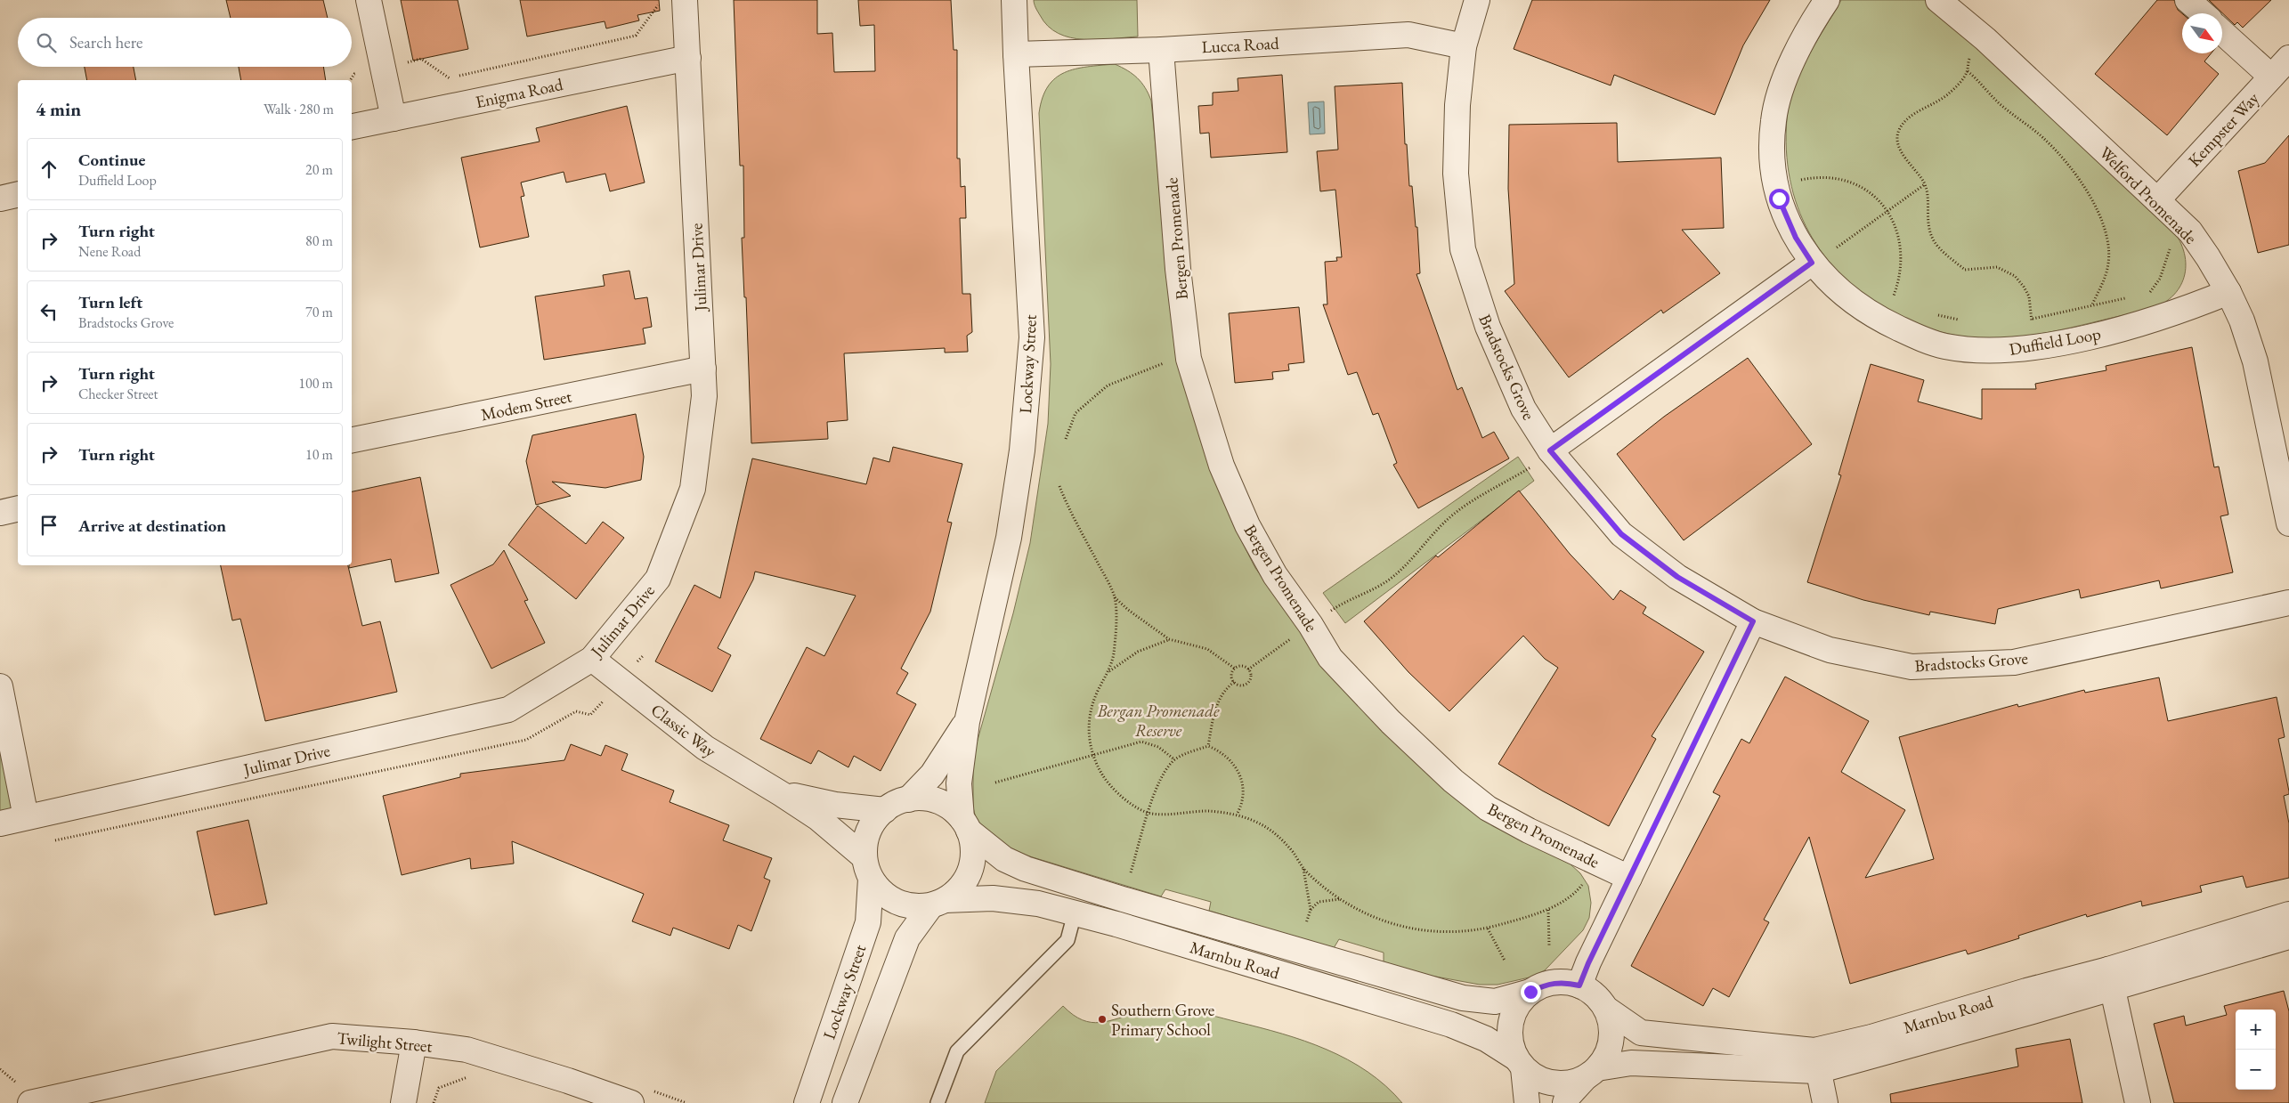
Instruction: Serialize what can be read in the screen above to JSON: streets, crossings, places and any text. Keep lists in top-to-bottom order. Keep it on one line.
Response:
{"streets":{"street":["Lucca Road","Enigma Road","Kempster Way","Welford Promenade","Bergen Promenade","Julimar Drive","Duffield Loop","Lockway Street","Bradstocks Grove","Modem Street","Classic Way","Marnbu Road","Twilight Street"]},"crossings":[["Lucca Road","Bergen Promenade"],["Lucca Road","Lockway Street"],["Lucca Road","Bradstocks Grove"],["Enigma Road","Julimar Drive"],["Kempster Way","Welford Promenade"],["Welford Promenade","Duffield Loop"],["Julimar Drive","Modem Street"],["Julimar Drive","Classic Way"],["Lockway Street","Classic Way"],["Lockway Street","Marnbu Road"],["Classic Way","Marnbu Road"]],"parks":["Bergan Promenade Reserve"],"places":["Southern Grove Primary School"],"north":"bottom right","page":{"search":"Search here","heading":["4 min","Walk · 280 m"],"list":[["Continue","Duffield Loop","20 m"],["Turn right","Nene Road","80 m"],["Turn left","Bradstocks Grove","70 m"],["Turn right","Checker Street","100 m"],["Turn right","10 m"],"Arrive at destination"],"map_buttons":["+","−"]}}
